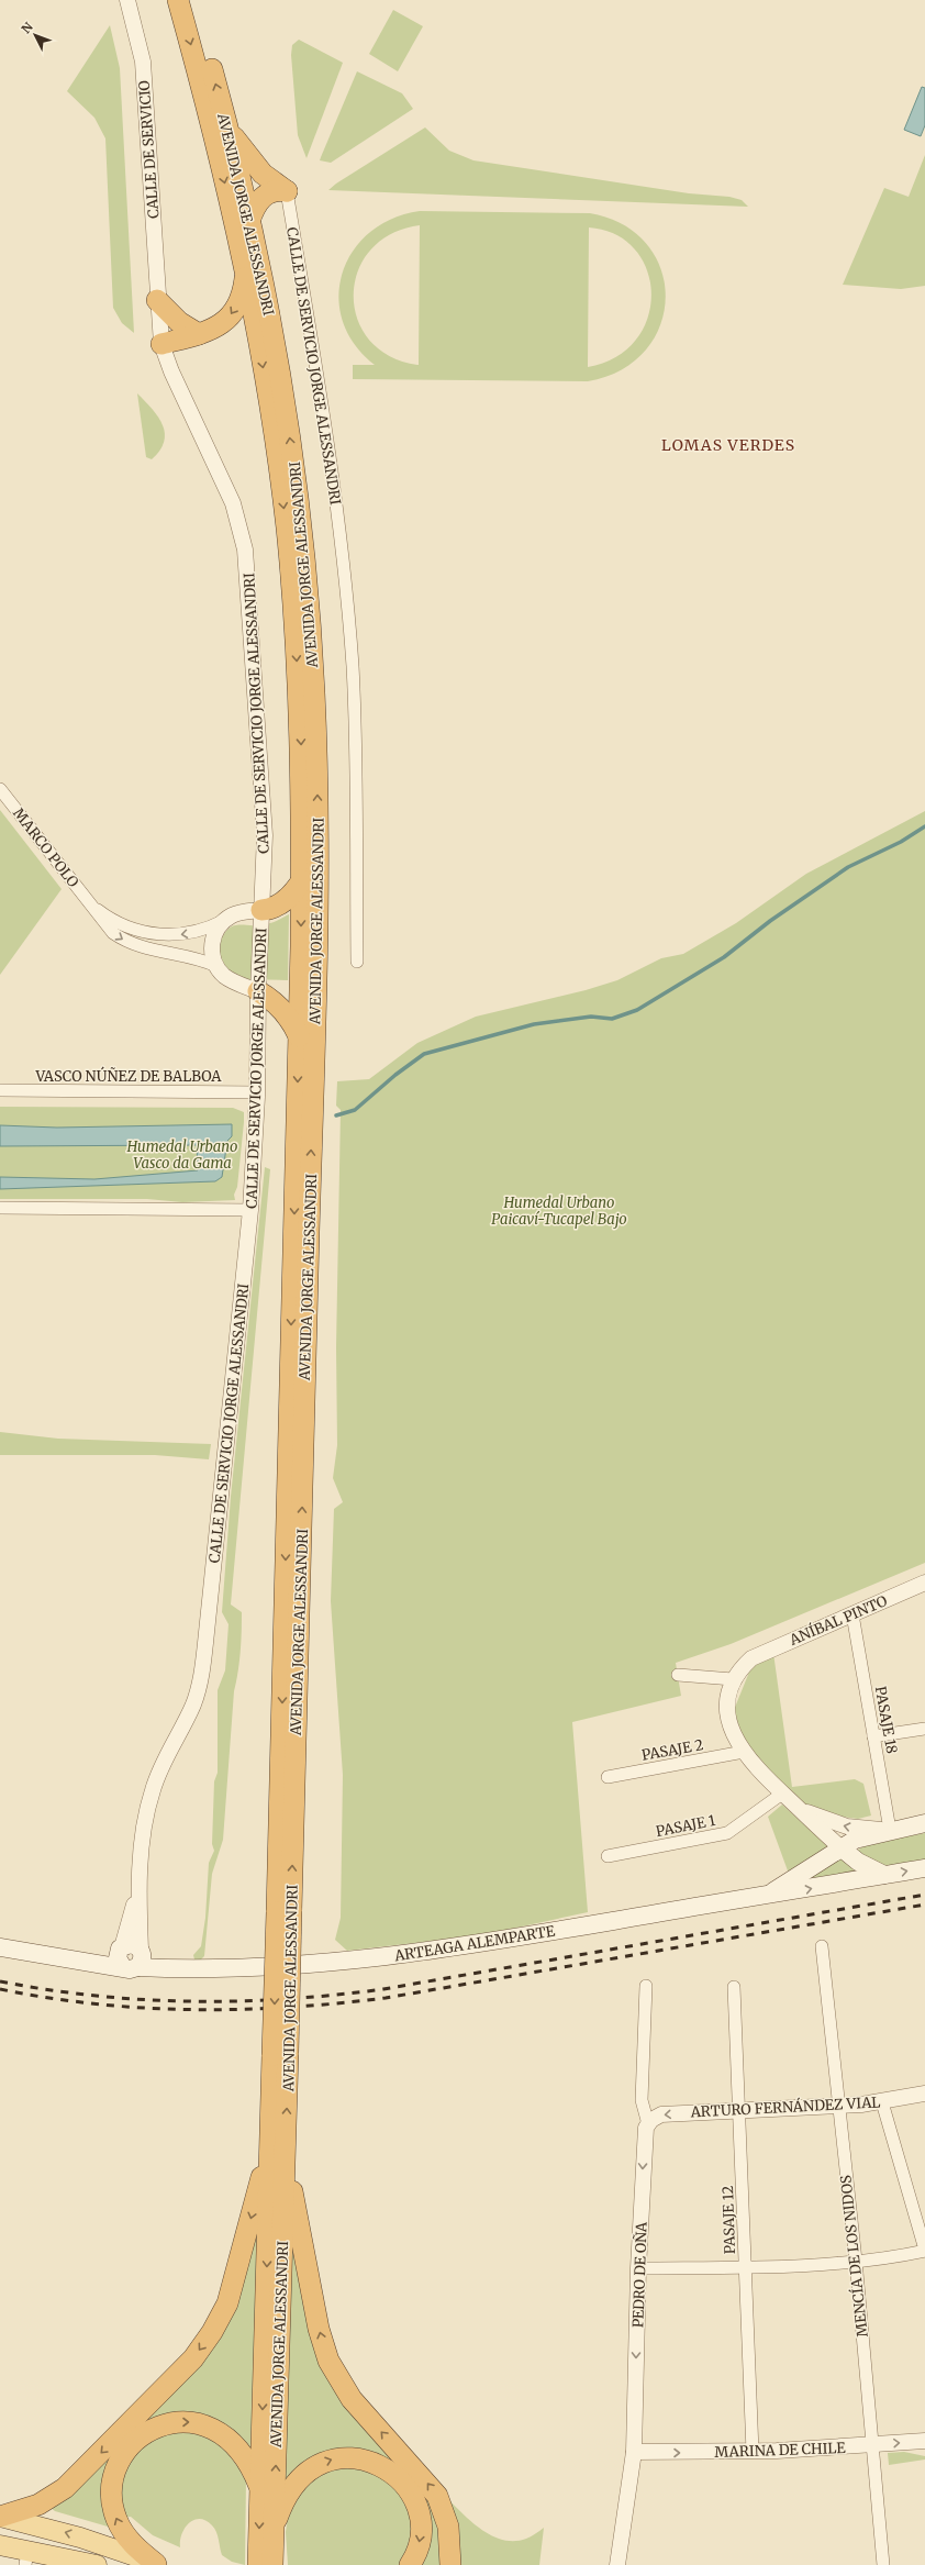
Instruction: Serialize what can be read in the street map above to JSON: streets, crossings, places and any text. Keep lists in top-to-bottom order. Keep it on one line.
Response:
{"streets":{"highway":["AVENIDA JORGE ALESSANDRI"],"main road":["ARTEAGA ALEMPARTE"],"street":["CALLE DE SERVICIO","CALLE DE SERVICIO JORGE ALESSANDRI","MARCO POLO","VASCO NÚÑEZ DE BALBOA","ANÍBAL PINTO","PASAJE 18","PASAJE 2","PASAJE 1","ARTURO FERNÁNDEZ VIAL","PASAJE 12","MENCÍA DE LOS NIDOS","PEDRO DE OÑA","MARINA DE CHILE"]},"crossings":[["CALLE DE SERVICIO","CALLE DE SERVICIO JORGE ALESSANDRI"],["CALLE DE SERVICIO JORGE ALESSANDRI","MARCO POLO"],["CALLE DE SERVICIO JORGE ALESSANDRI","VASCO NÚÑEZ DE BALBOA"],["CALLE DE SERVICIO JORGE ALESSANDRI","ARTEAGA ALEMPARTE"],["ANÍBAL PINTO","PASAJE 18"],["ARTURO FERNÁNDEZ VIAL","PASAJE 12"],["ARTURO FERNÁNDEZ VIAL","MENCÍA DE LOS NIDOS"],["ARTURO FERNÁNDEZ VIAL","PEDRO DE OÑA"],["PASAJE 12","MARINA DE CHILE"],["MENCÍA DE LOS NIDOS","MARINA DE CHILE"],["PEDRO DE OÑA","MARINA DE CHILE"]],"one_way":["PEDRO DE OÑA","MARINA DE CHILE"],"districts":["LOMAS VERDES"],"parks":["Humedal Urbano Vasco da Gama","Humedal Urbano Paicaví-Tucapel Bajo"],"north":"top left"}
